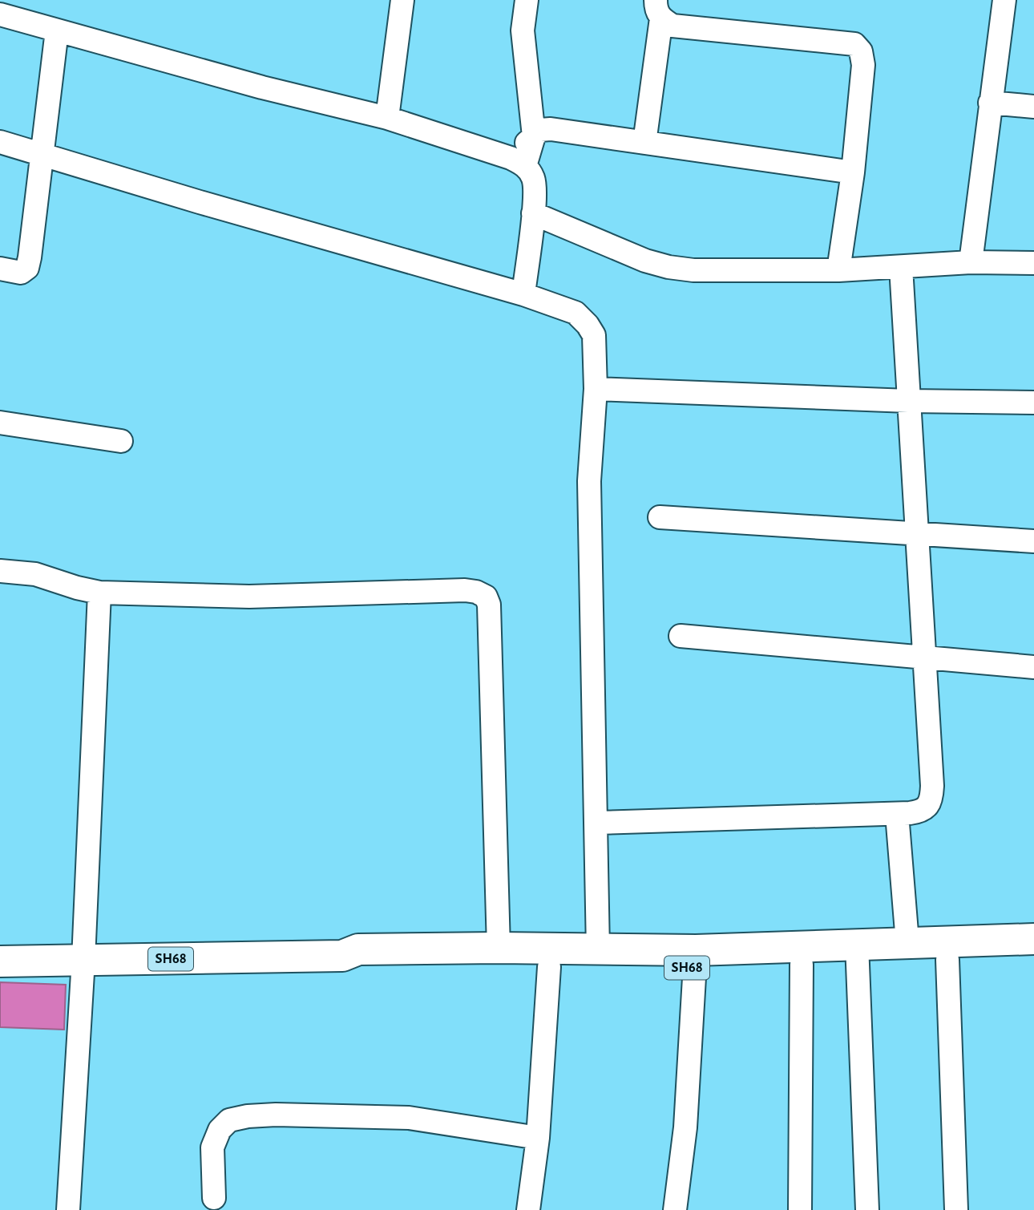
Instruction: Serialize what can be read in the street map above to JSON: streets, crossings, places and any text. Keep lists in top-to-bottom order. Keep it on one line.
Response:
{"streets":{"main road":["SH68"]}}
